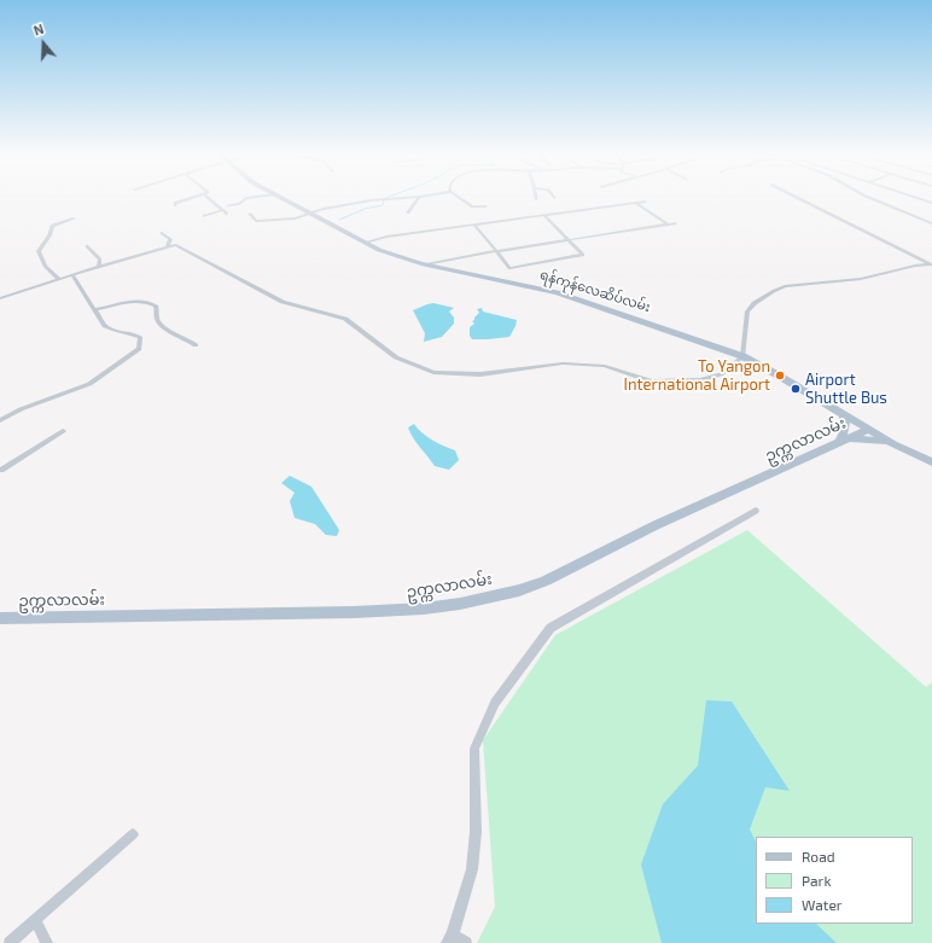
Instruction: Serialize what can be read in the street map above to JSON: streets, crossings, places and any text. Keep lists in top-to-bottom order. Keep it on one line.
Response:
{"streets":{"main road":["ရန်ကုန်လေဆိပ်လမ်း","ဥက္ကလာလမ်း"]},"crossings":[["ရန်ကုန်လေဆိပ်လမ်း","ဥက္ကလာလမ်း"]],"places":["To Yangon International Airport","Airport Shuttle Bus"],"legend":["Road","Park","Water"],"north":"top"}
